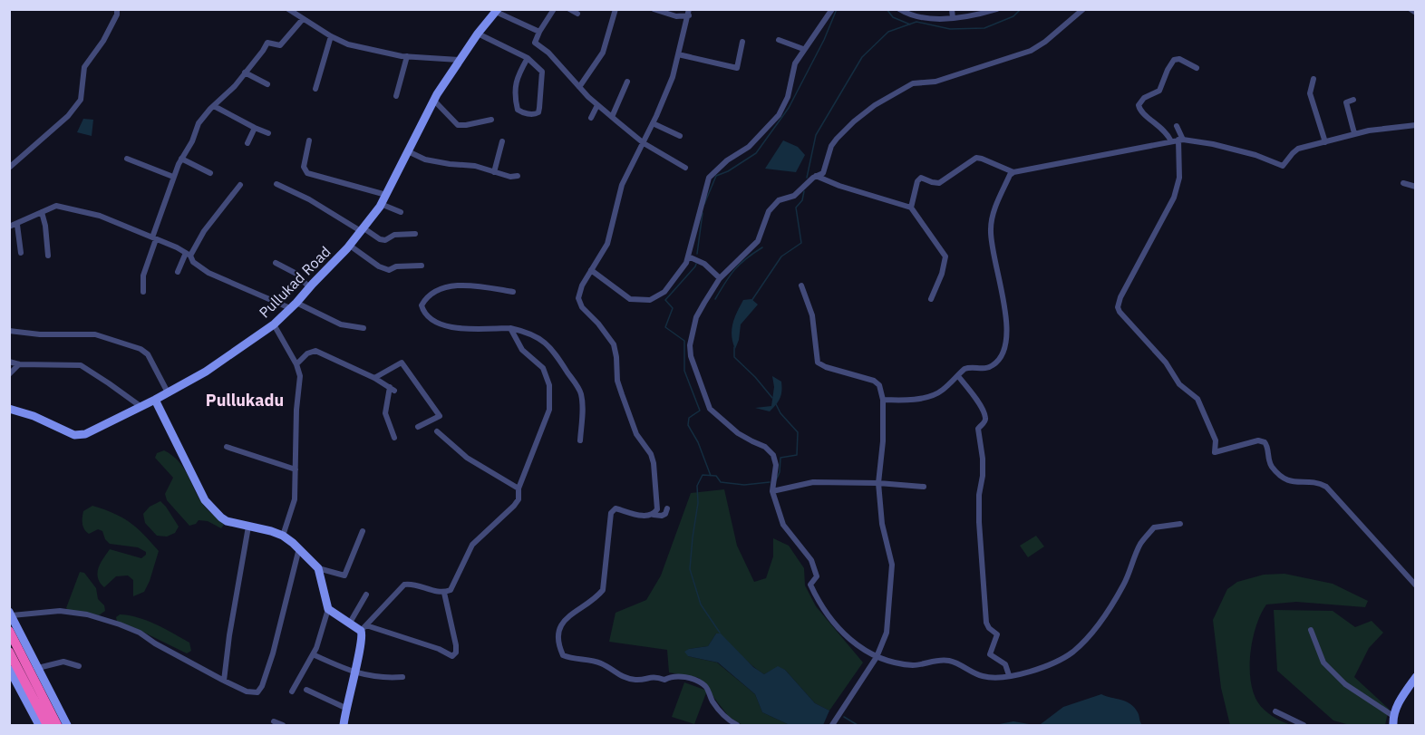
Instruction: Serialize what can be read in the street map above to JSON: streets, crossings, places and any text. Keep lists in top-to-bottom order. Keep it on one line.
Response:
{"streets":{"street":["Pullukad Road"]},"districts":["Pullukadu"]}
